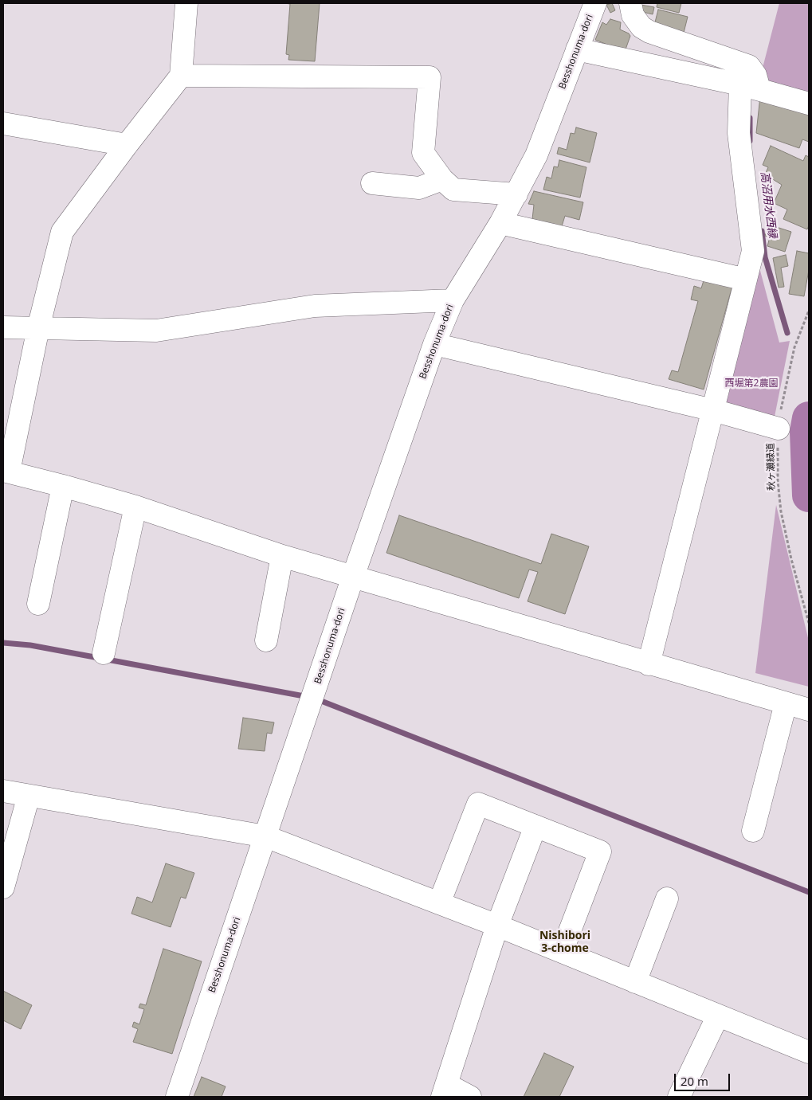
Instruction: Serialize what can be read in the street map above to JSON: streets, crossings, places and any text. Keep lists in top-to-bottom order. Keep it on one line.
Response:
{"streets":{"street":["Besshonuma-dori"],"path":["秋ヶ瀬緑道"]},"districts":["Nishibori 3-chome"],"water":["高沼用水西縁"],"parks":["西堀第2農園"],"scale_bar":"20 m"}
